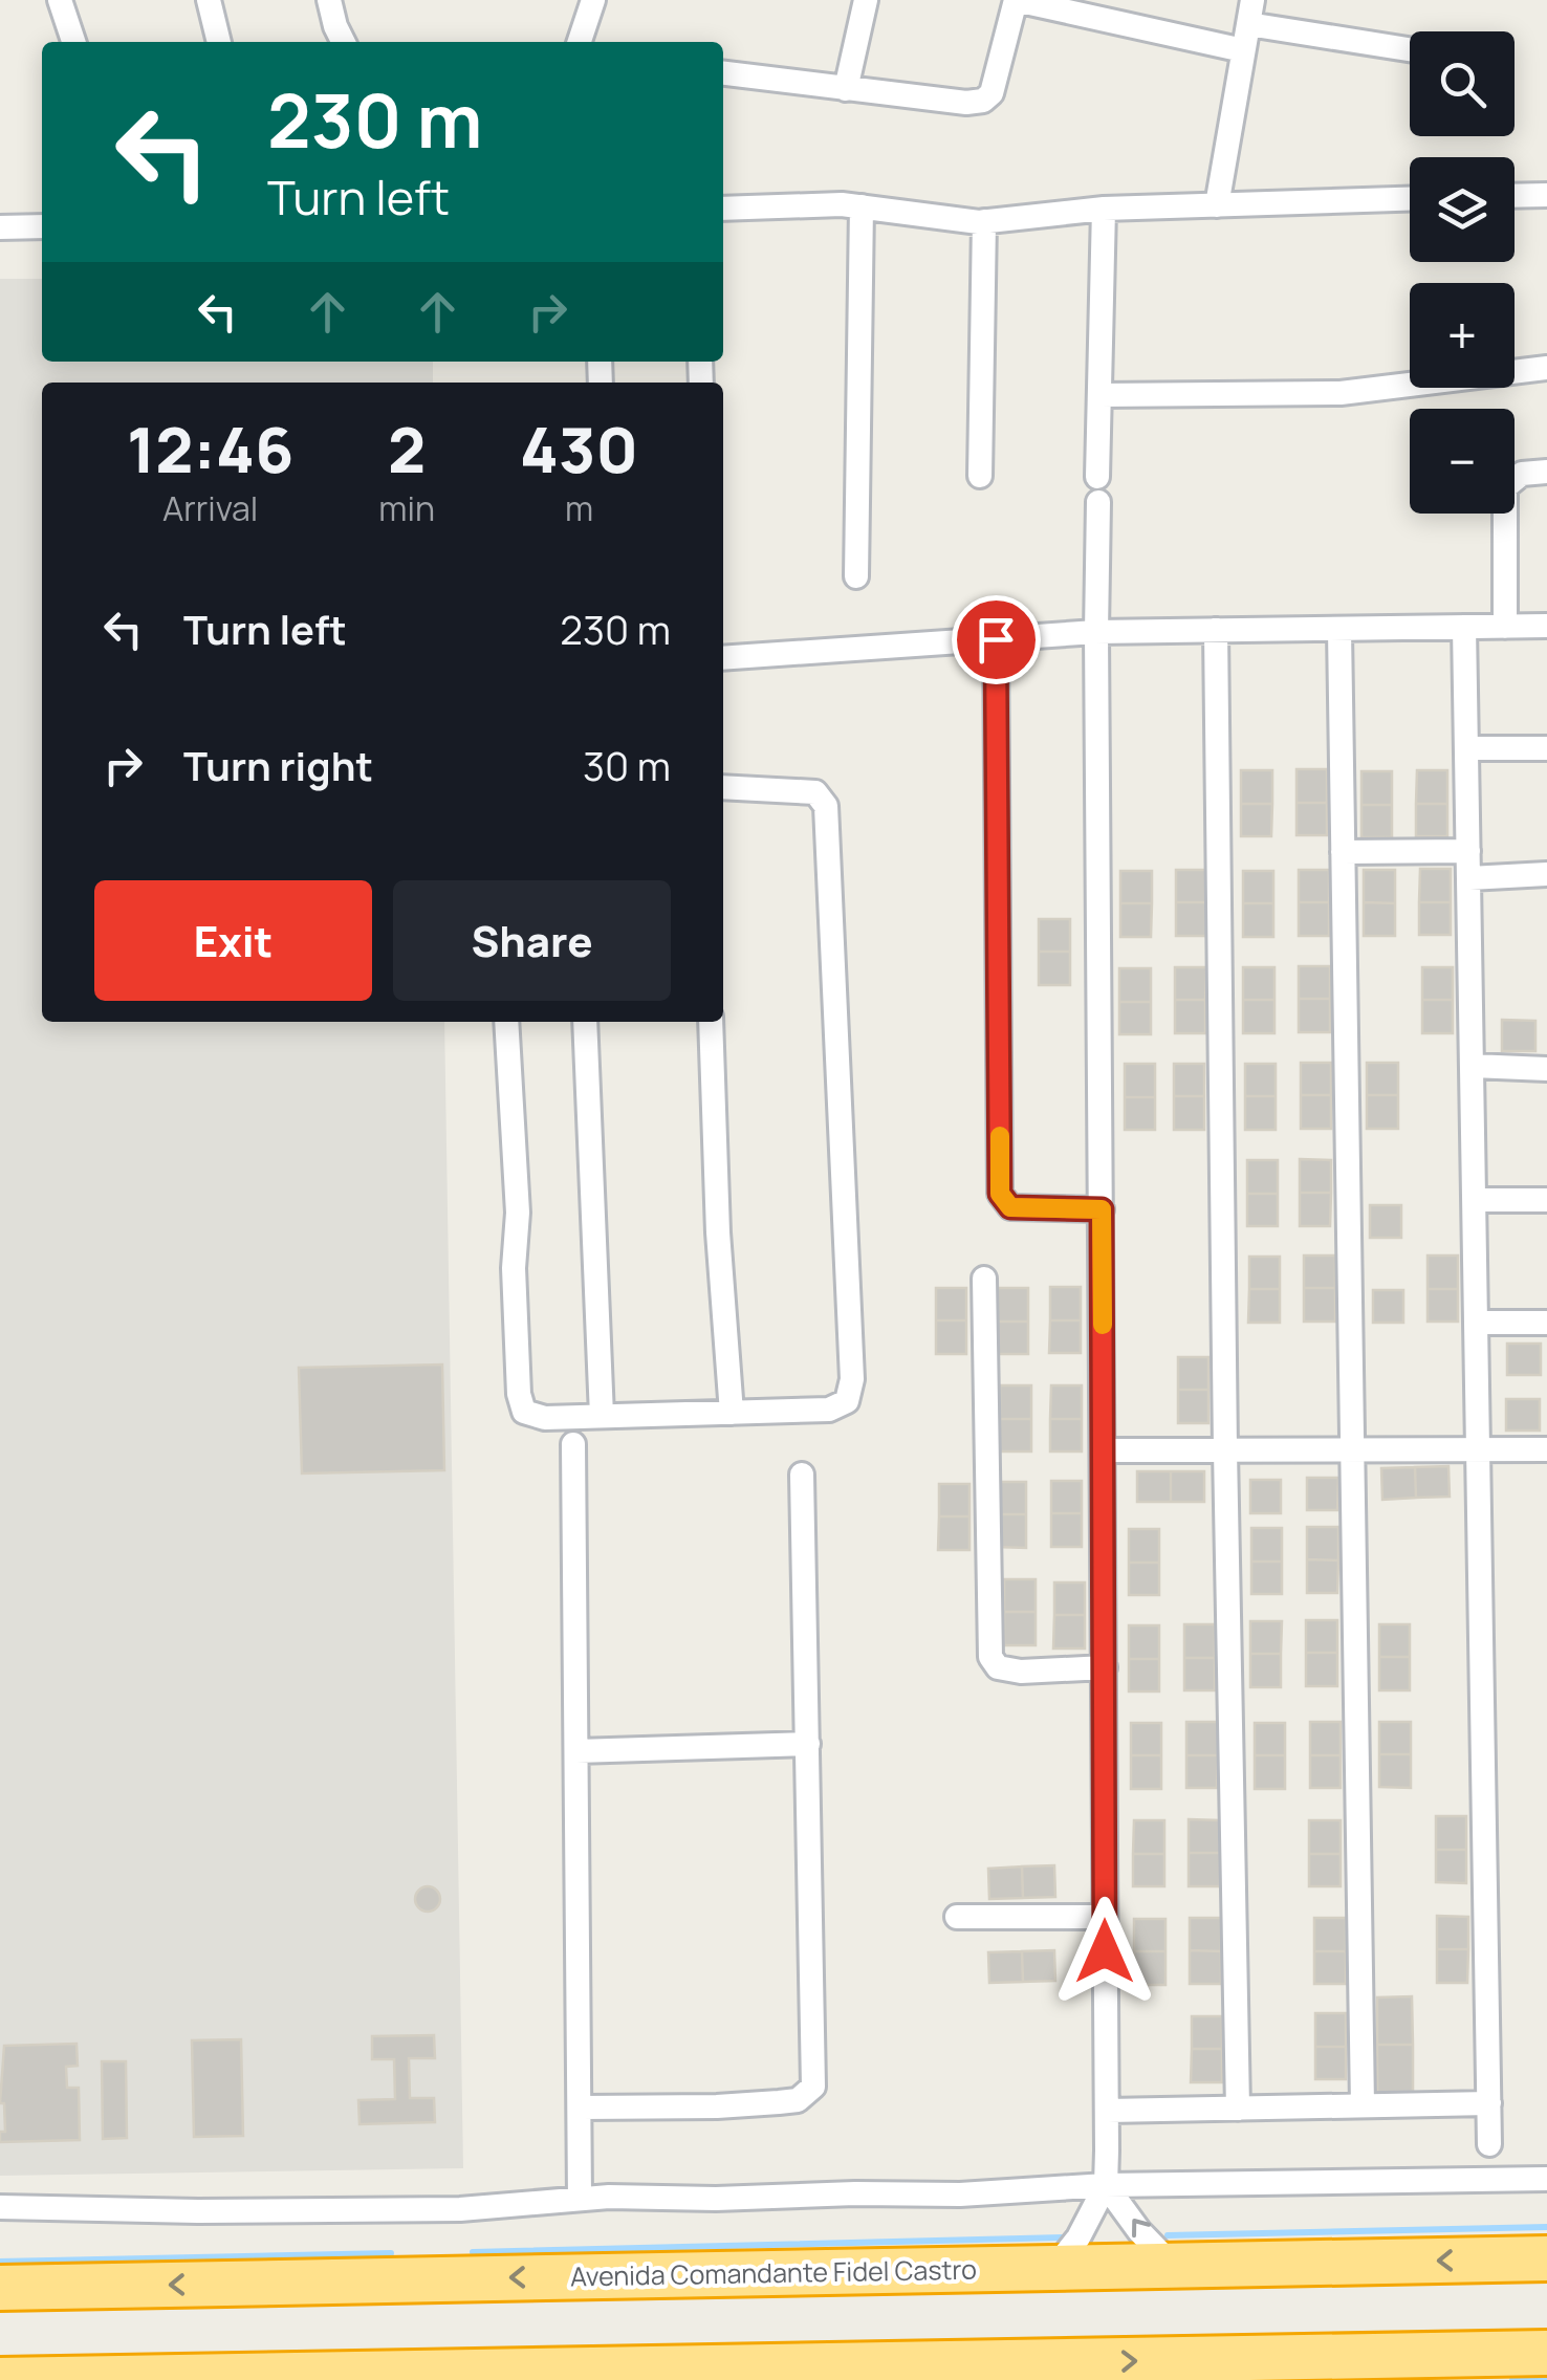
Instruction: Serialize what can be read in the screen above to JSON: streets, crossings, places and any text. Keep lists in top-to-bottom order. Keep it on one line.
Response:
{"streets":{"highway":["Avenida Comandante Fidel Castro"]},"page":{"map_buttons":["+","−"],"turn":["230 m","Turn left"],"eta":["12:46","Arrival","2","min","430","m"],"list":[{"name":"Turn left","value":"230 m"},{"name":"Turn right","value":"30 m"}],"buttons":["Exit","Share"]}}
